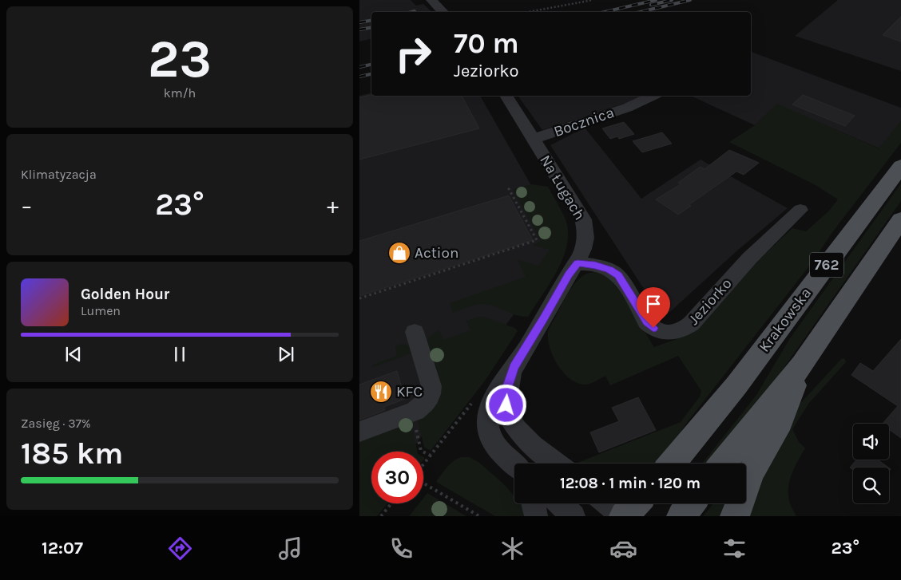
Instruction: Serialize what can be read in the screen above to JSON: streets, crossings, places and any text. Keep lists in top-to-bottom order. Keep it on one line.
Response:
{"streets":{"main road":["762","Krakowska"],"street":["Bocznica","Na Ługach","Jeziorko"]},"crossings":[["Bocznica","Na Ługach"],["Na Ługach","Jeziorko"]],"places":{"shop":["Action"],"restaurant":["KFC"]},"page":{"tile":[["23","km/h"],"Klimatyzacja",["Zasięg · 37%","185 km"]],"turn":["70 m","Jeziorko"],"heat":["−","23°","+"],"song":["Golden Hour","Lumen"],"limit":"30","trip":"12:08 · 1 min · 120 m","tabs":["12:07","23°"]}}
